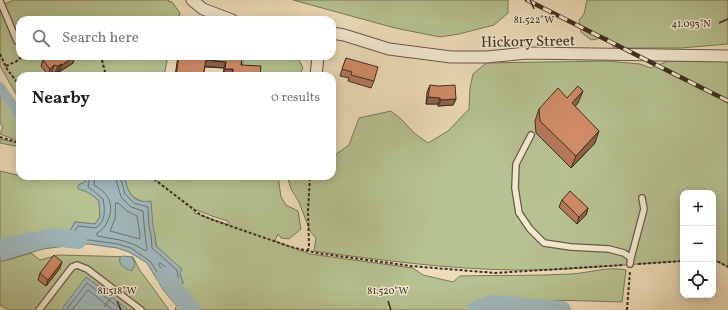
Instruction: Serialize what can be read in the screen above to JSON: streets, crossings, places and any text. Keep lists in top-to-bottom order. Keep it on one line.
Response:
{"streets":{"street":["Hickory Street"]},"page":{"search":"Search here","heading":["Nearby","0 results"],"map_buttons":["+","−"]},"coordinates":["81.522°W","41.093°N","81.518°W","81.520°W"]}
